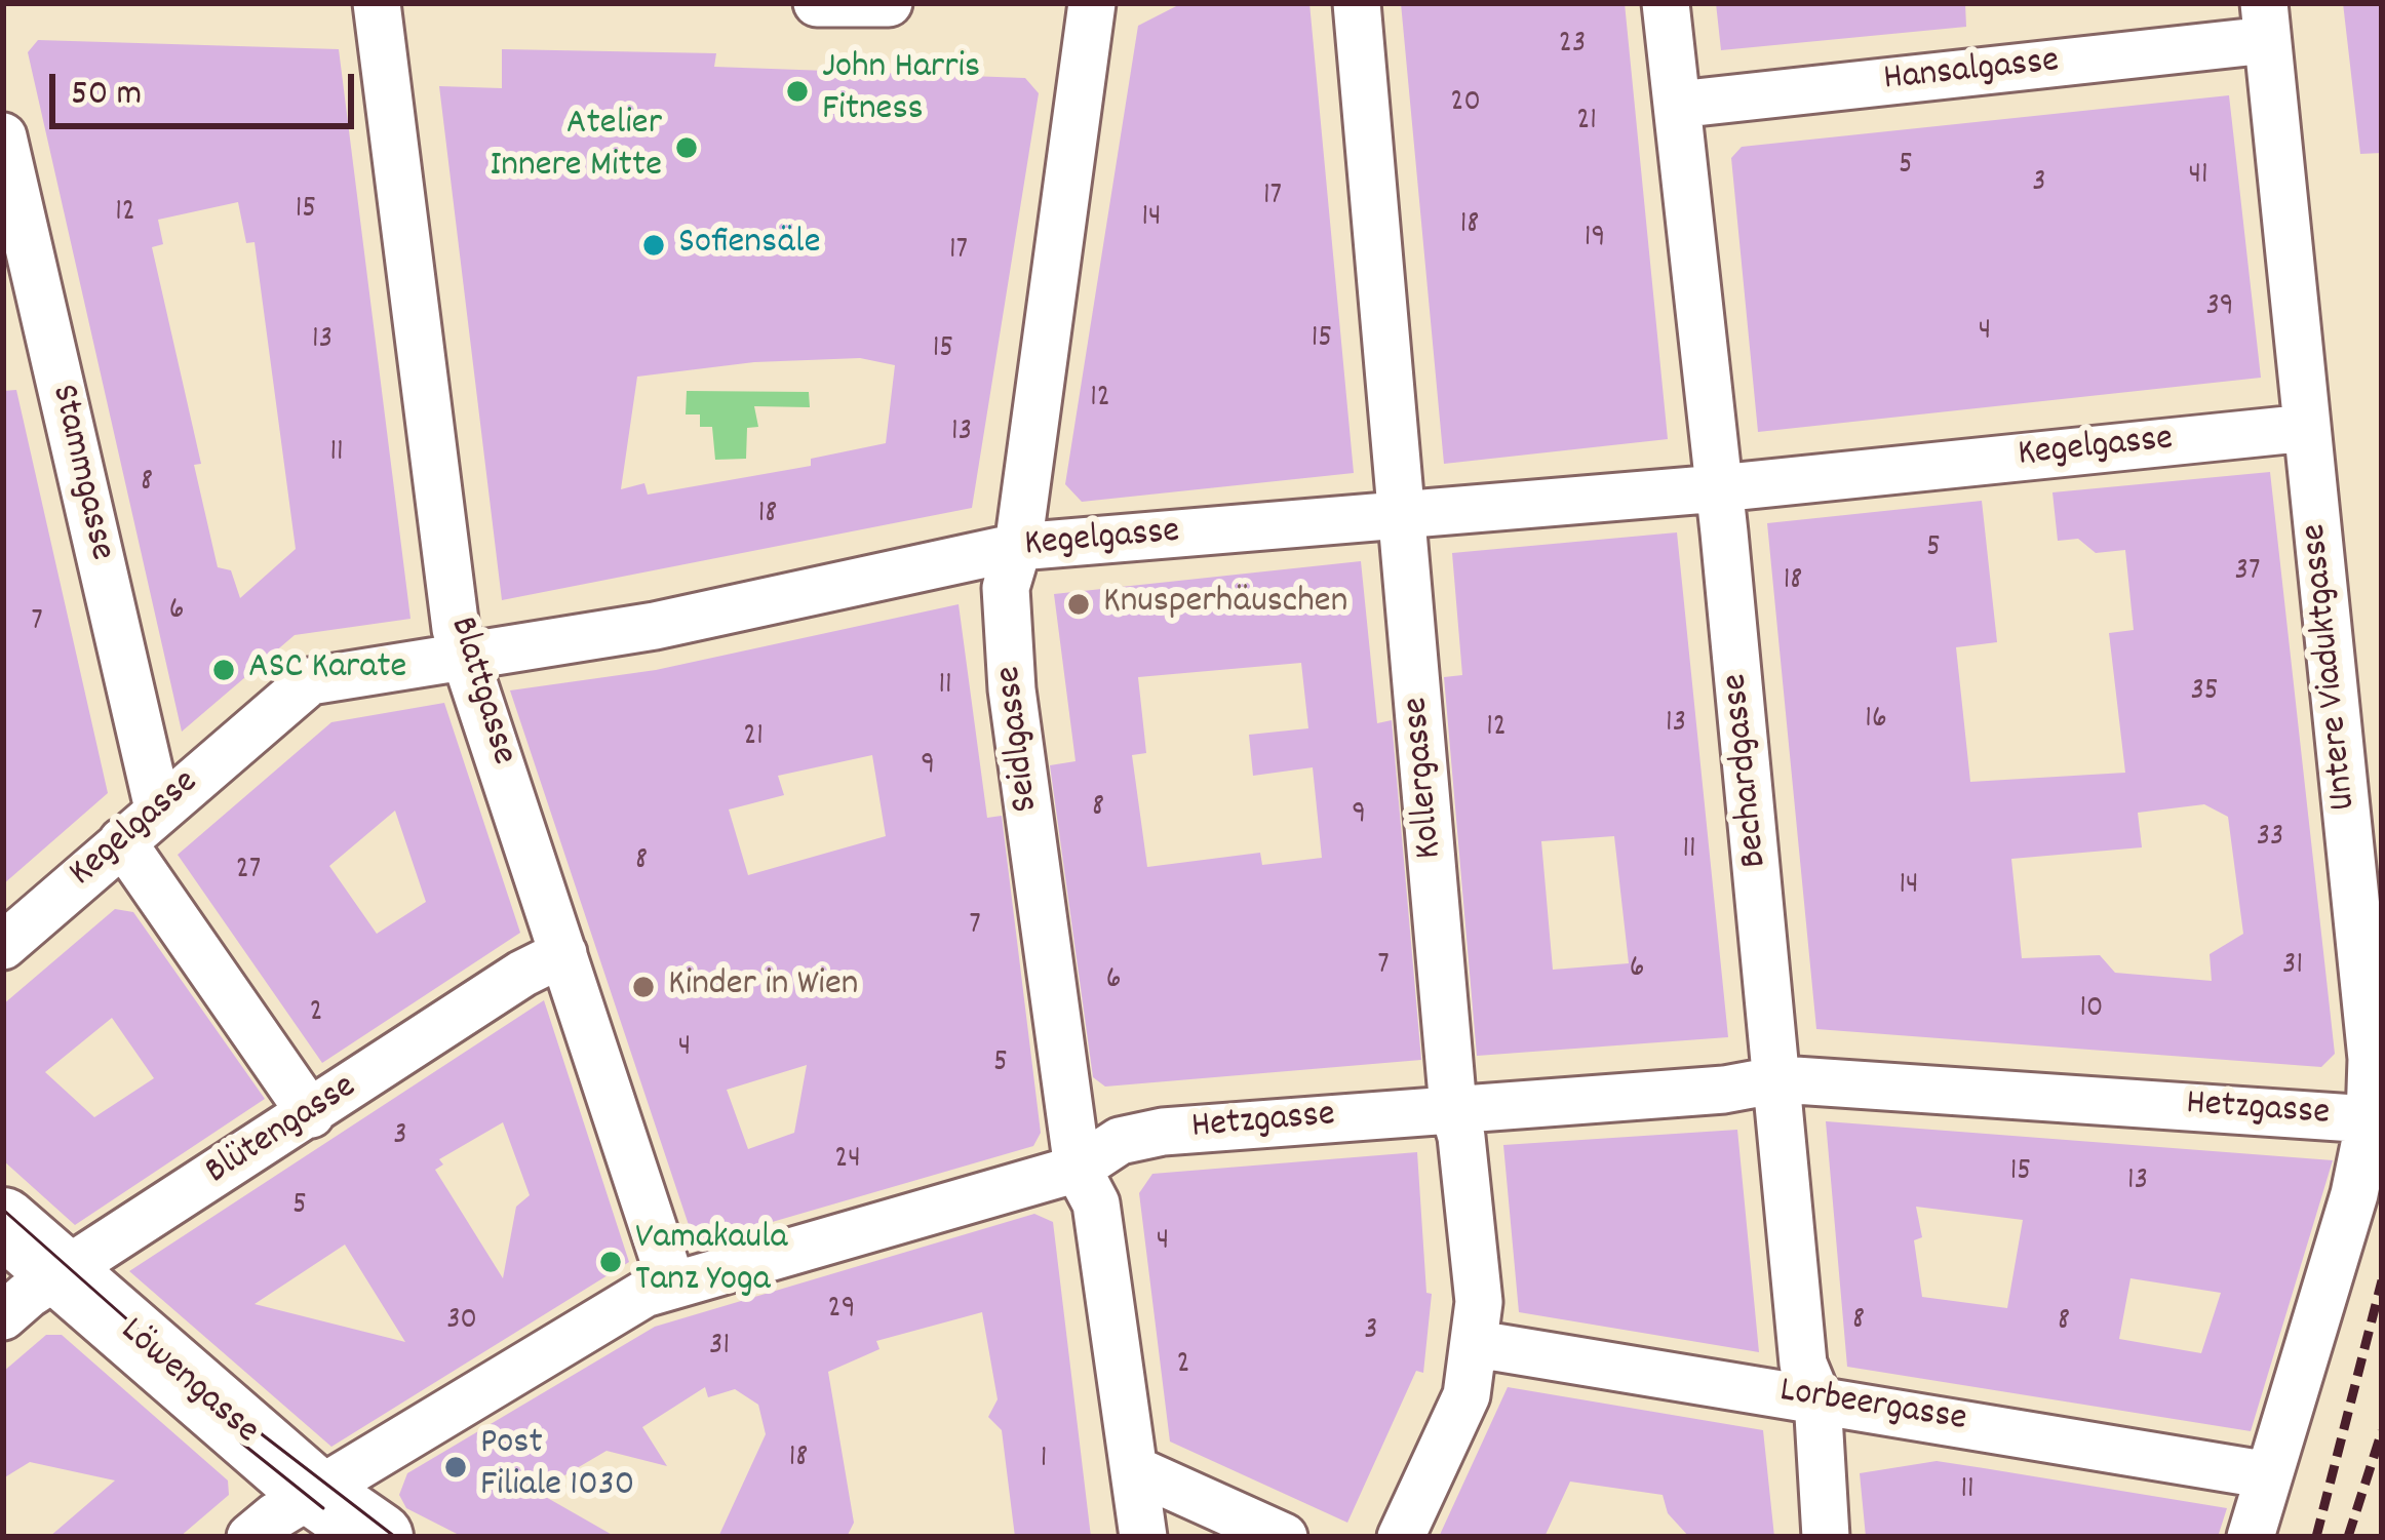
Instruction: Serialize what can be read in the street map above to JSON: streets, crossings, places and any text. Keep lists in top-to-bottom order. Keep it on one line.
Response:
{"streets":{"street":["Hansalgasse","Kegelgasse","Stammgasse","Untere Viaduktgasse","Blattgasse","Seidlgasse","Bechardgasse","Kollergasse","Hetzgasse","Blütengasse","Löwengasse","Lorbeergasse"]},"crossings":[["Hansalgasse","Untere Viaduktgasse"],["Hansalgasse","Bechardgasse"],["Kegelgasse","Stammgasse"],["Kegelgasse","Untere Viaduktgasse"],["Kegelgasse","Blattgasse"],["Kegelgasse","Seidlgasse"],["Kegelgasse","Bechardgasse"],["Kegelgasse","Kollergasse"],["Untere Viaduktgasse","Hetzgasse"],["Untere Viaduktgasse","Lorbeergasse"],["Blattgasse","Hetzgasse"],["Blattgasse","Blütengasse"],["Seidlgasse","Hetzgasse"],["Bechardgasse","Hetzgasse"],["Bechardgasse","Lorbeergasse"],["Kollergasse","Hetzgasse"],["Kollergasse","Lorbeergasse"],["Hetzgasse","Löwengasse"],["Blütengasse","Löwengasse"]],"places":["John Harris Fitness","Atelier Innere Mitte","Sofiensäle","Knusperhäuschen","ASC Karate","Kinder in Wien","Vamakaula Tanz Yoga","Post Filiale 1030"],"house_numbers":["23","20","21","5","41","3","17","15","12","14","18","19","17","39","4","15","13","15","12","13","11","8","18","5","37","18","6","7","11","35","16","13","12","21","9","8","9","33","11","8","27","14","7","7","31","6","6","10","2","4","5","3","24","15","13","5","4","29","30","8","8","3","31","2","18","1","11"],"scale_bar":"50 m"}
